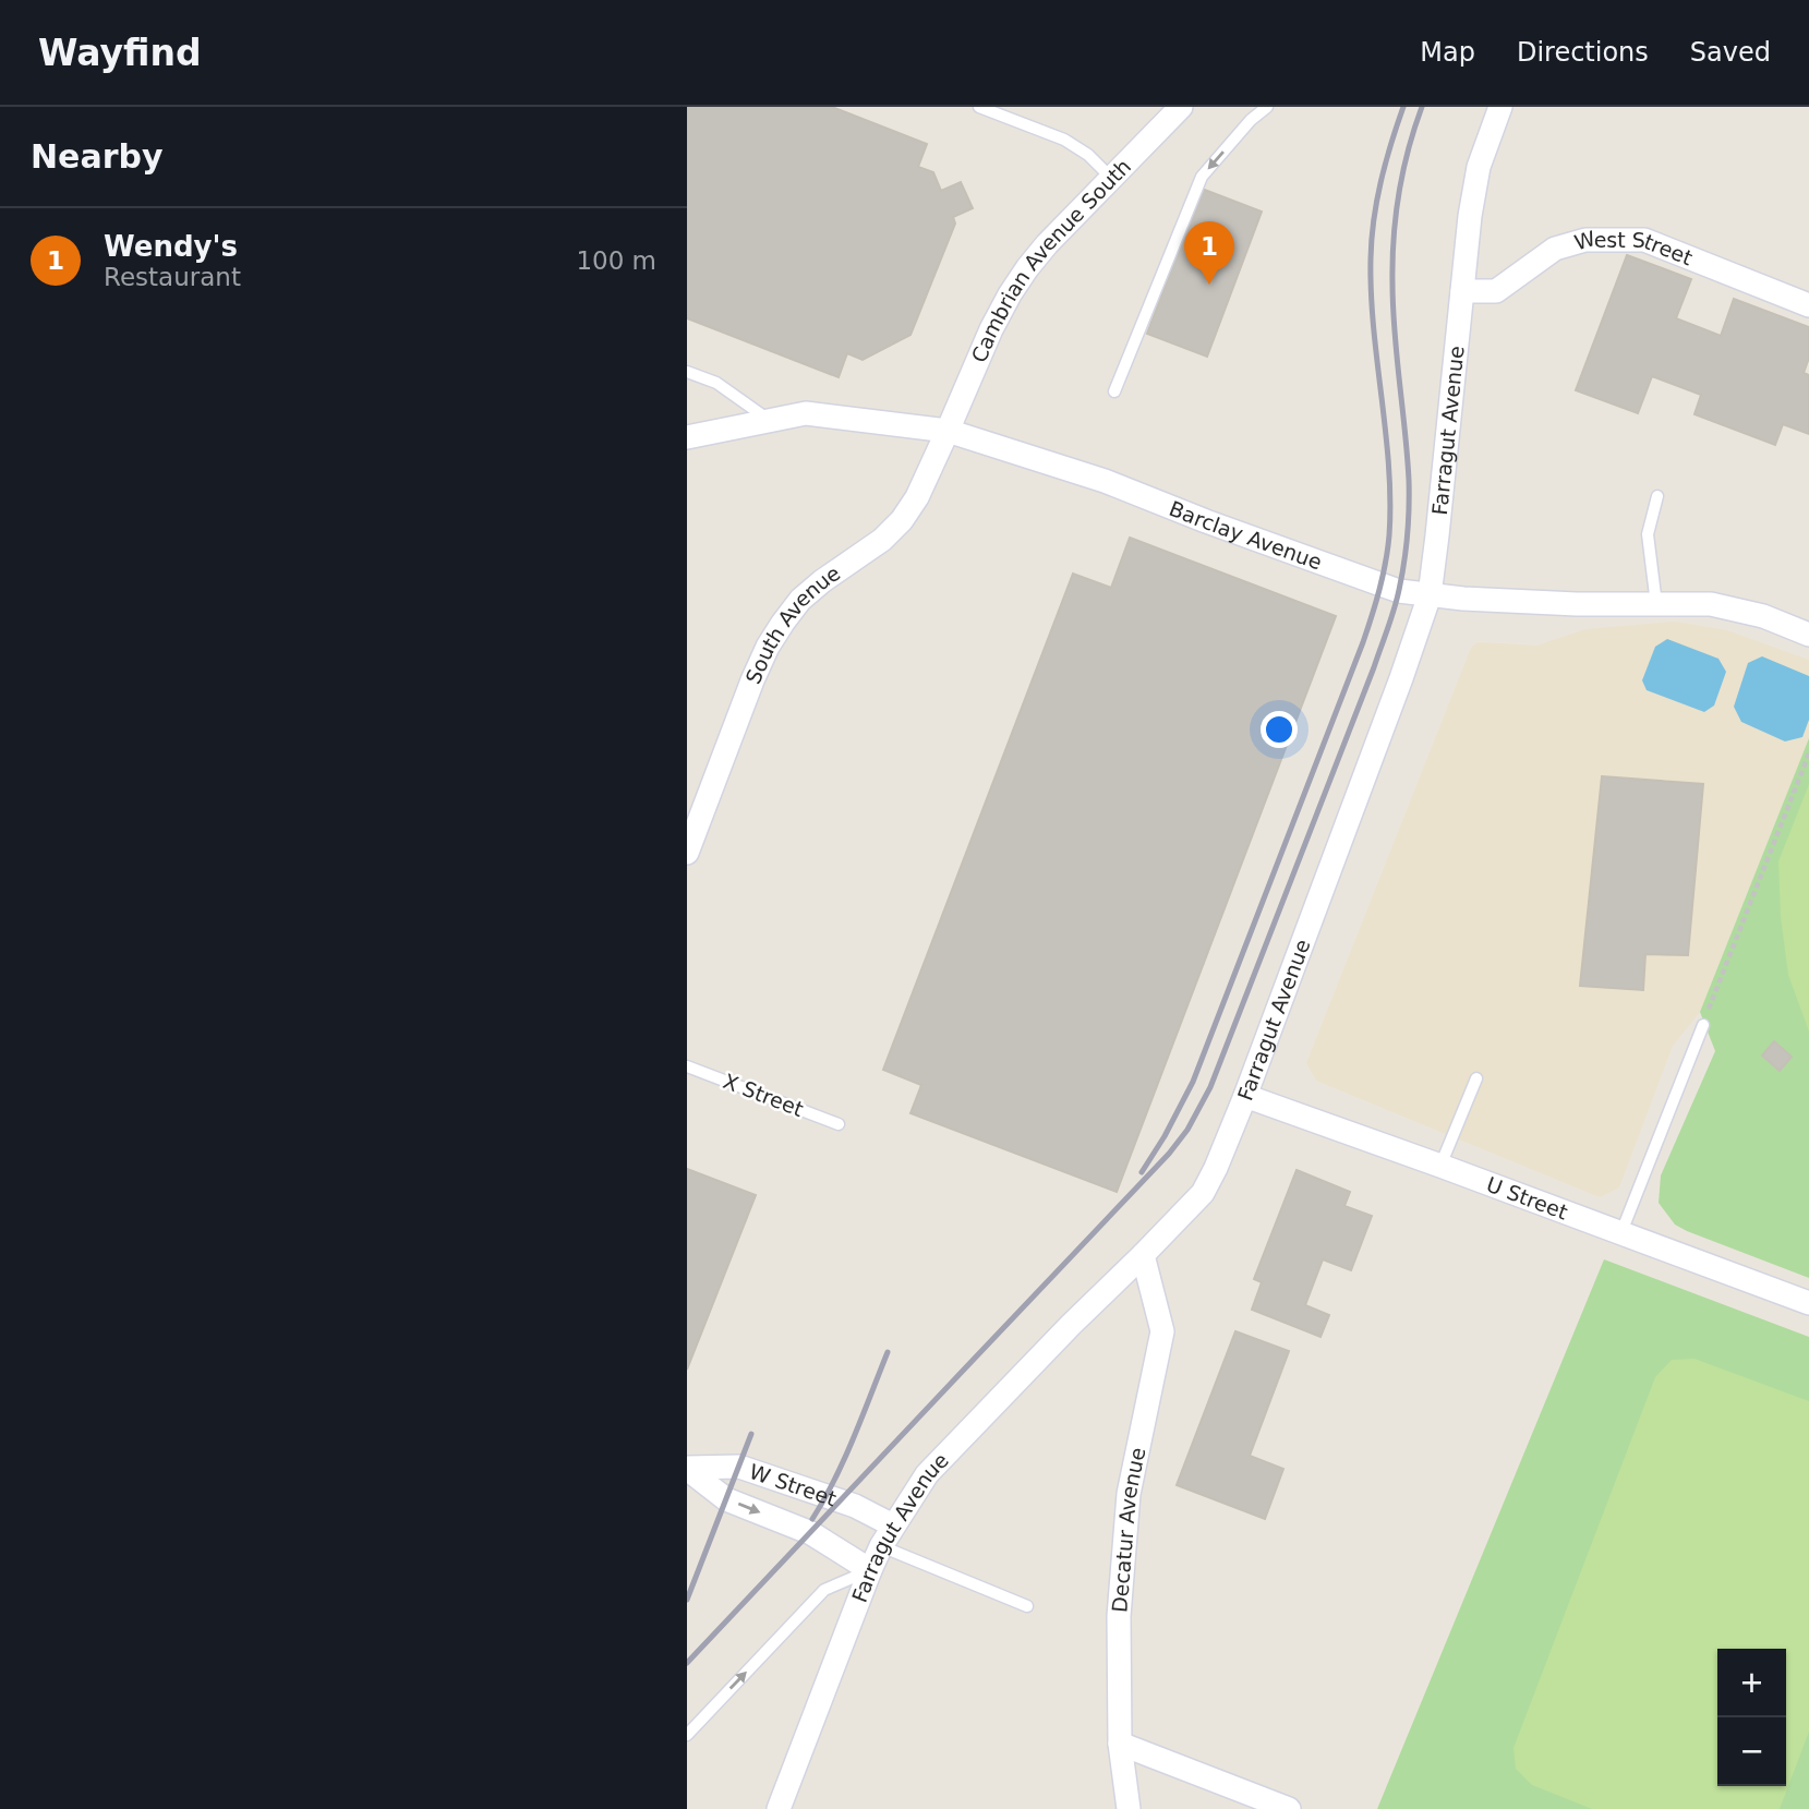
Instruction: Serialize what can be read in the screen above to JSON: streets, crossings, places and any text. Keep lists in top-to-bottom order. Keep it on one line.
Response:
{"streets":{"street":["West Street","Cambrian Avenue South","Farragut Avenue","Barclay Avenue","South Avenue","U Street","W Street","Decatur Avenue"],"lane":["X Street"]},"crossings":[["West Street","Farragut Avenue"],["Cambrian Avenue South","Barclay Avenue"],["Cambrian Avenue South","South Avenue"],["Farragut Avenue","Barclay Avenue"],["Farragut Avenue","U Street"],["Farragut Avenue","W Street"],["Farragut Avenue","Decatur Avenue"],["Barclay Avenue","South Avenue"]],"page":{"header":"Wayfind","nav":["Map","Directions","Saved"],"heading":"Nearby","list":[{"mark":"1","name":"Wendy's","note":"Restaurant","value":"100 m"}],"pins":"1","map_buttons":["+","−"]}}
